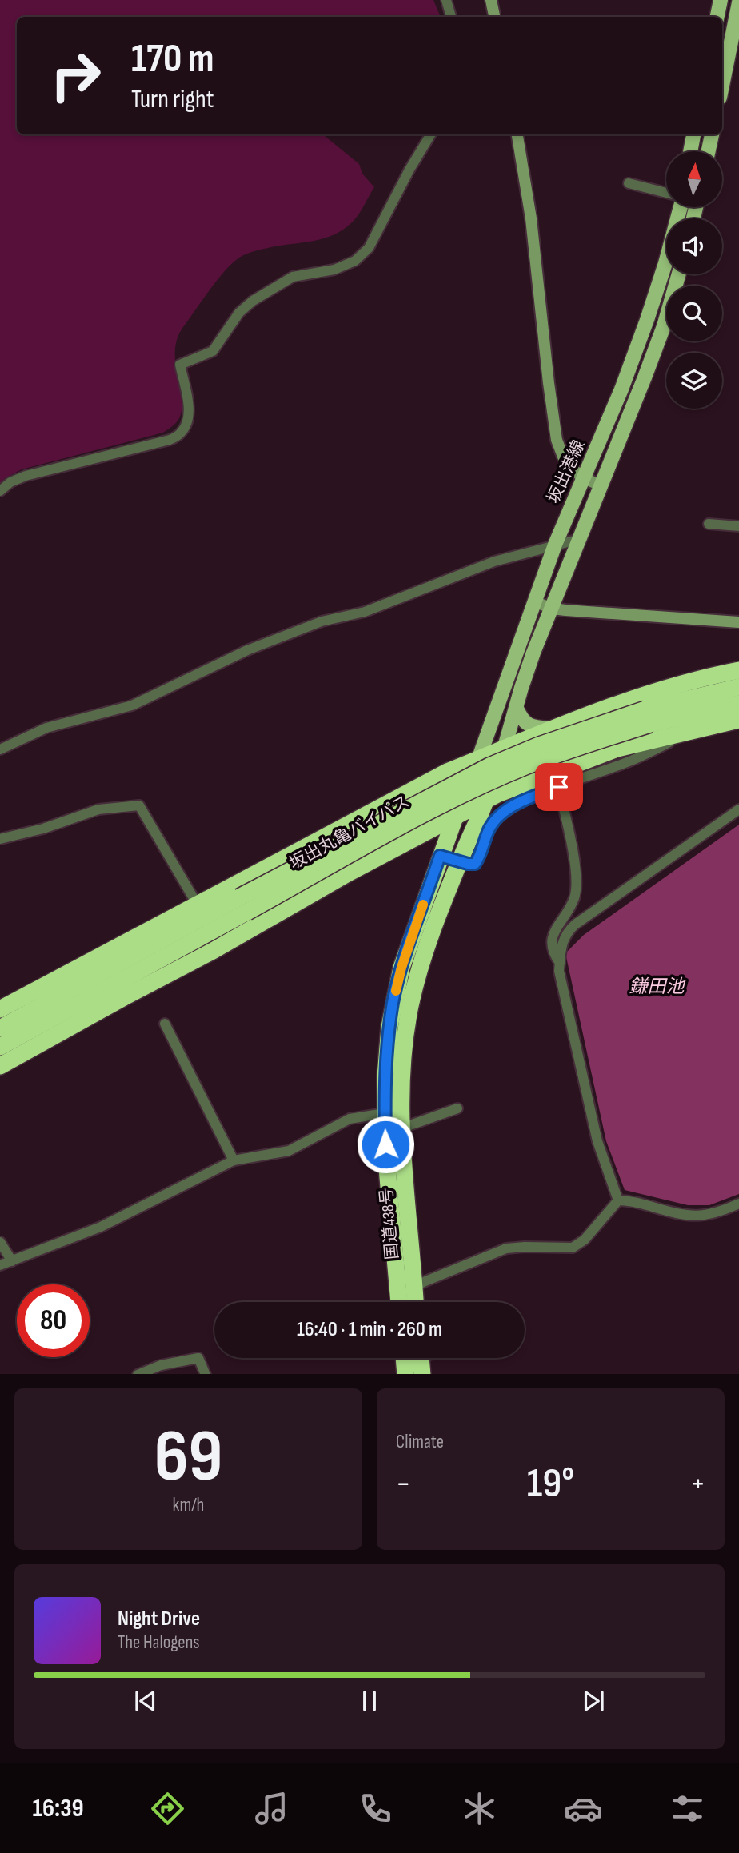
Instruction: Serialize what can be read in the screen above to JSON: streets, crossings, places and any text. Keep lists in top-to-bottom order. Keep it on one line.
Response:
{"streets":{"highway":["坂出丸亀バイパス","国道438号"],"main road":["坂出港線"]},"crossings":[["坂出港線","国道438号"]],"water":["鎌田池"],"north":"top","page":{"turn":["170 m","Turn right"],"limit":"80","trip":"16:40 · 1 min · 260 m","tile":[["69","km/h"],"Climate"],"heat":["−","19°","+"],"song":["Night Drive","The Halogens"],"tabs":"16:39"}}
